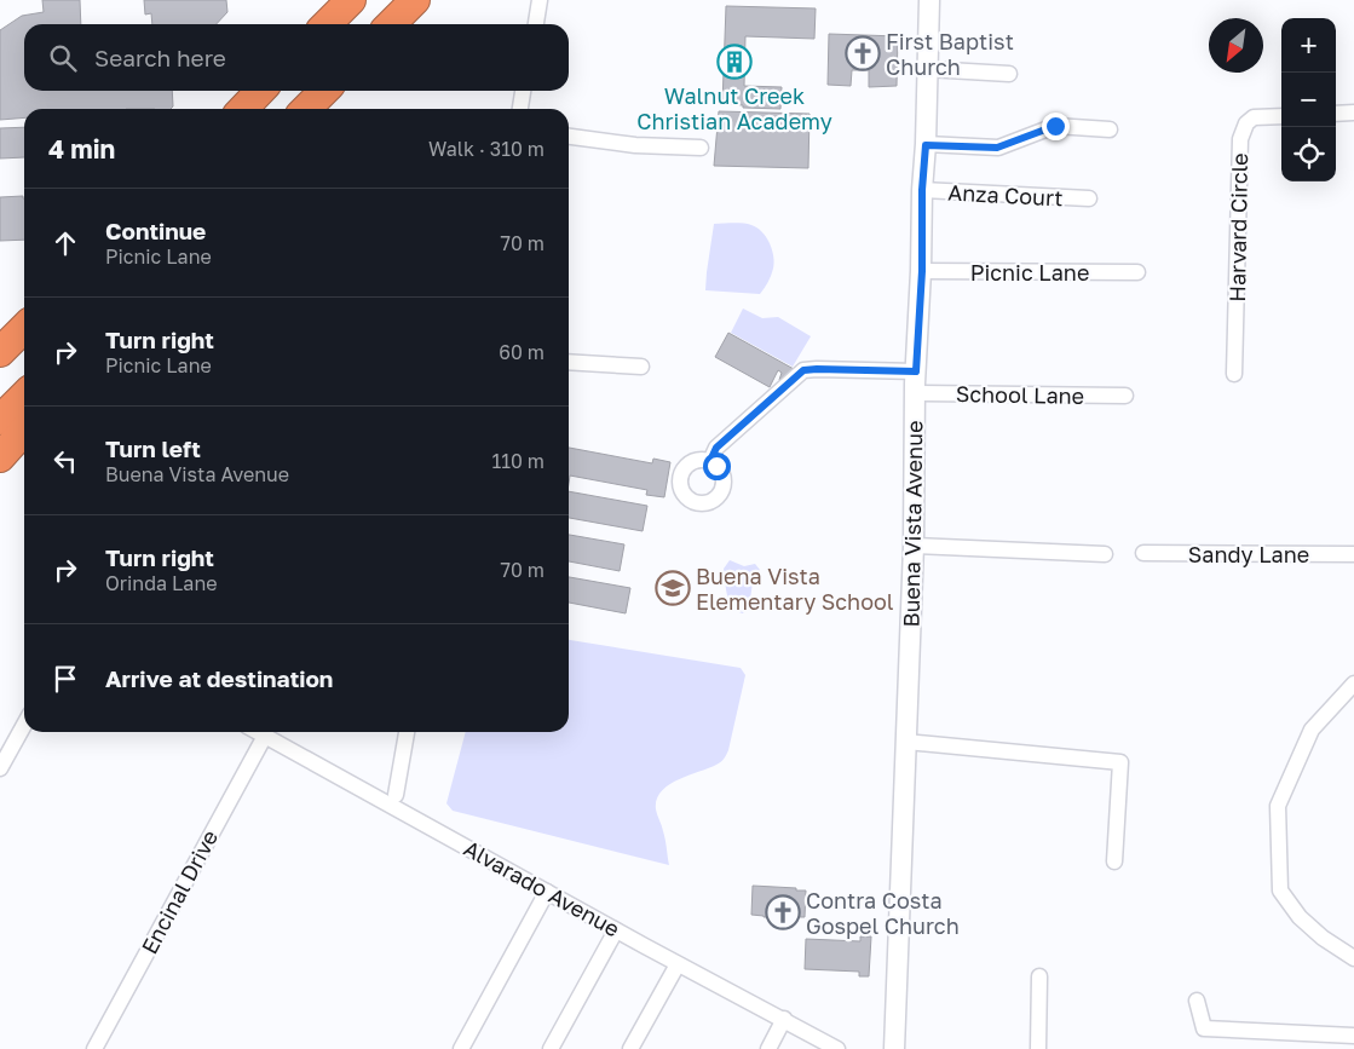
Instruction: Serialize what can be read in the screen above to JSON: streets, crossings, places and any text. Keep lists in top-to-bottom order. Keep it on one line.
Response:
{"streets":{"street":["Anza Court","Harvard Circle","Picnic Lane","School Lane","Buena Vista Avenue","Sandy Lane","Alvarado Avenue","Encinal Drive"]},"crossings":[["Anza Court","Buena Vista Avenue"],["Picnic Lane","Buena Vista Avenue"],["School Lane","Buena Vista Avenue"],["Alvarado Avenue","Encinal Drive"]],"places":{"church":["First Baptist Church","Contra Costa Gospel Church"],"building":["Walnut Creek Christian Academy"],"school or university":["Buena Vista Elementary School"]},"north":"bottom left","page":{"map_buttons":["+","−"],"search":"Search here","heading":["4 min","Walk · 310 m"],"list":[["Continue","Picnic Lane","70 m"],["Turn right","Picnic Lane","60 m"],["Turn left","Buena Vista Avenue","110 m"],["Turn right","Orinda Lane","70 m"],"Arrive at destination"]}}
